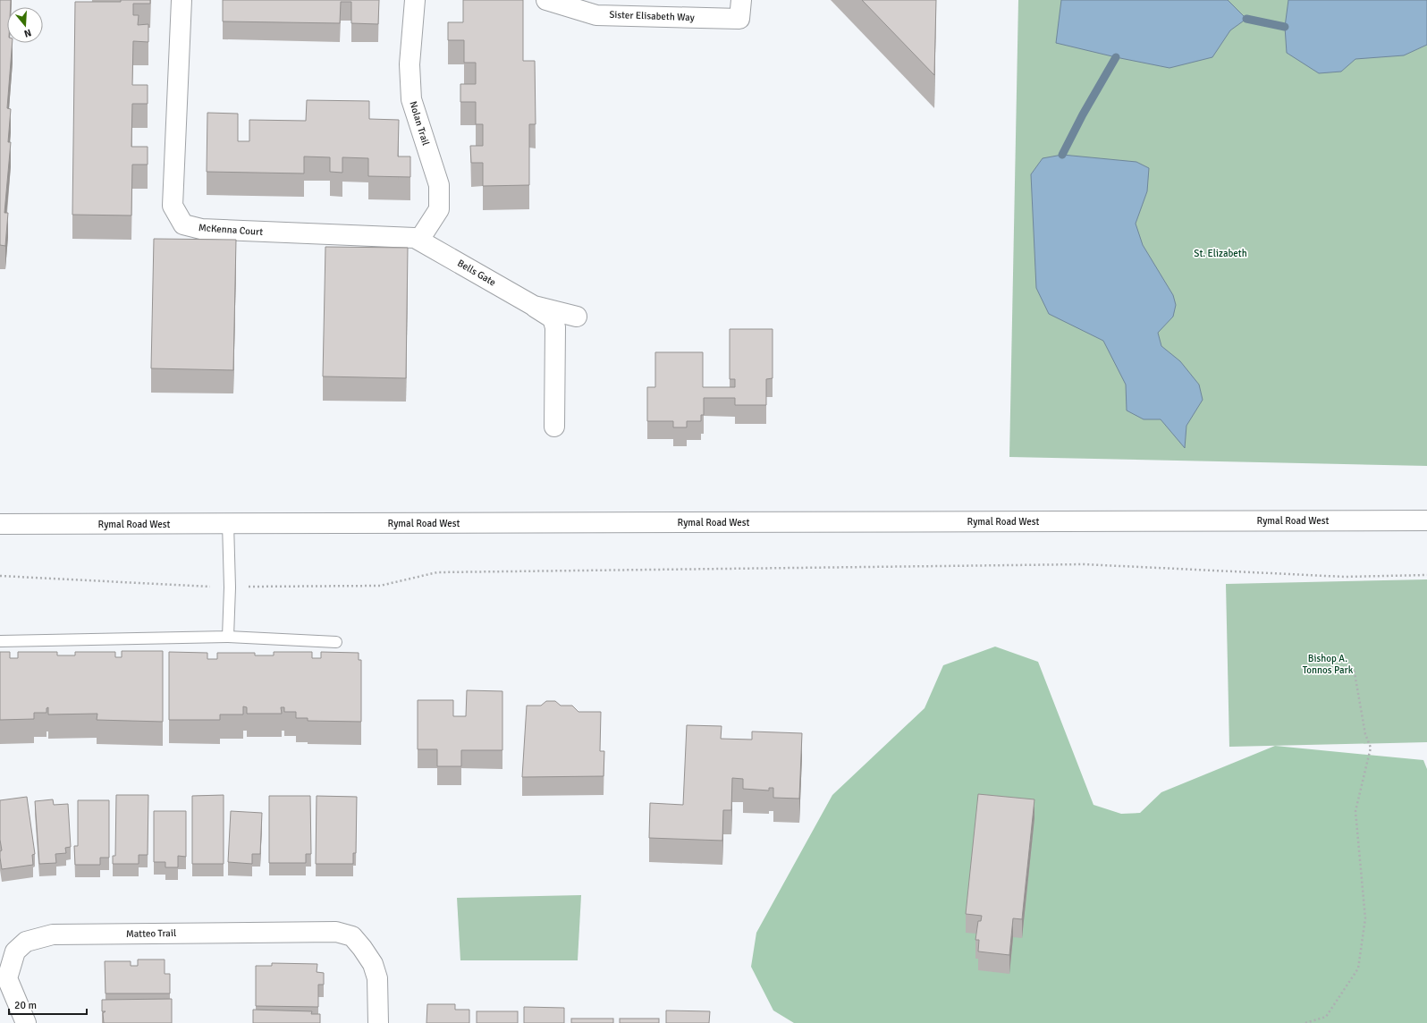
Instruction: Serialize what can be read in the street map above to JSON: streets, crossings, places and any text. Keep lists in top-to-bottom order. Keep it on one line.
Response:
{"streets":{"street":["Sister Elisabeth Way","Nolan Trail","McKenna Court","Bells Gate","Rymal Road West","Matteo Trail"]},"crossings":[["Nolan Trail","McKenna Court"],["Nolan Trail","Bells Gate"],["McKenna Court","Bells Gate"]],"parks":["St. Elizabeth","Bishop A. Tonnos Park"],"scale_bar":"20 m","north":"bottom"}
